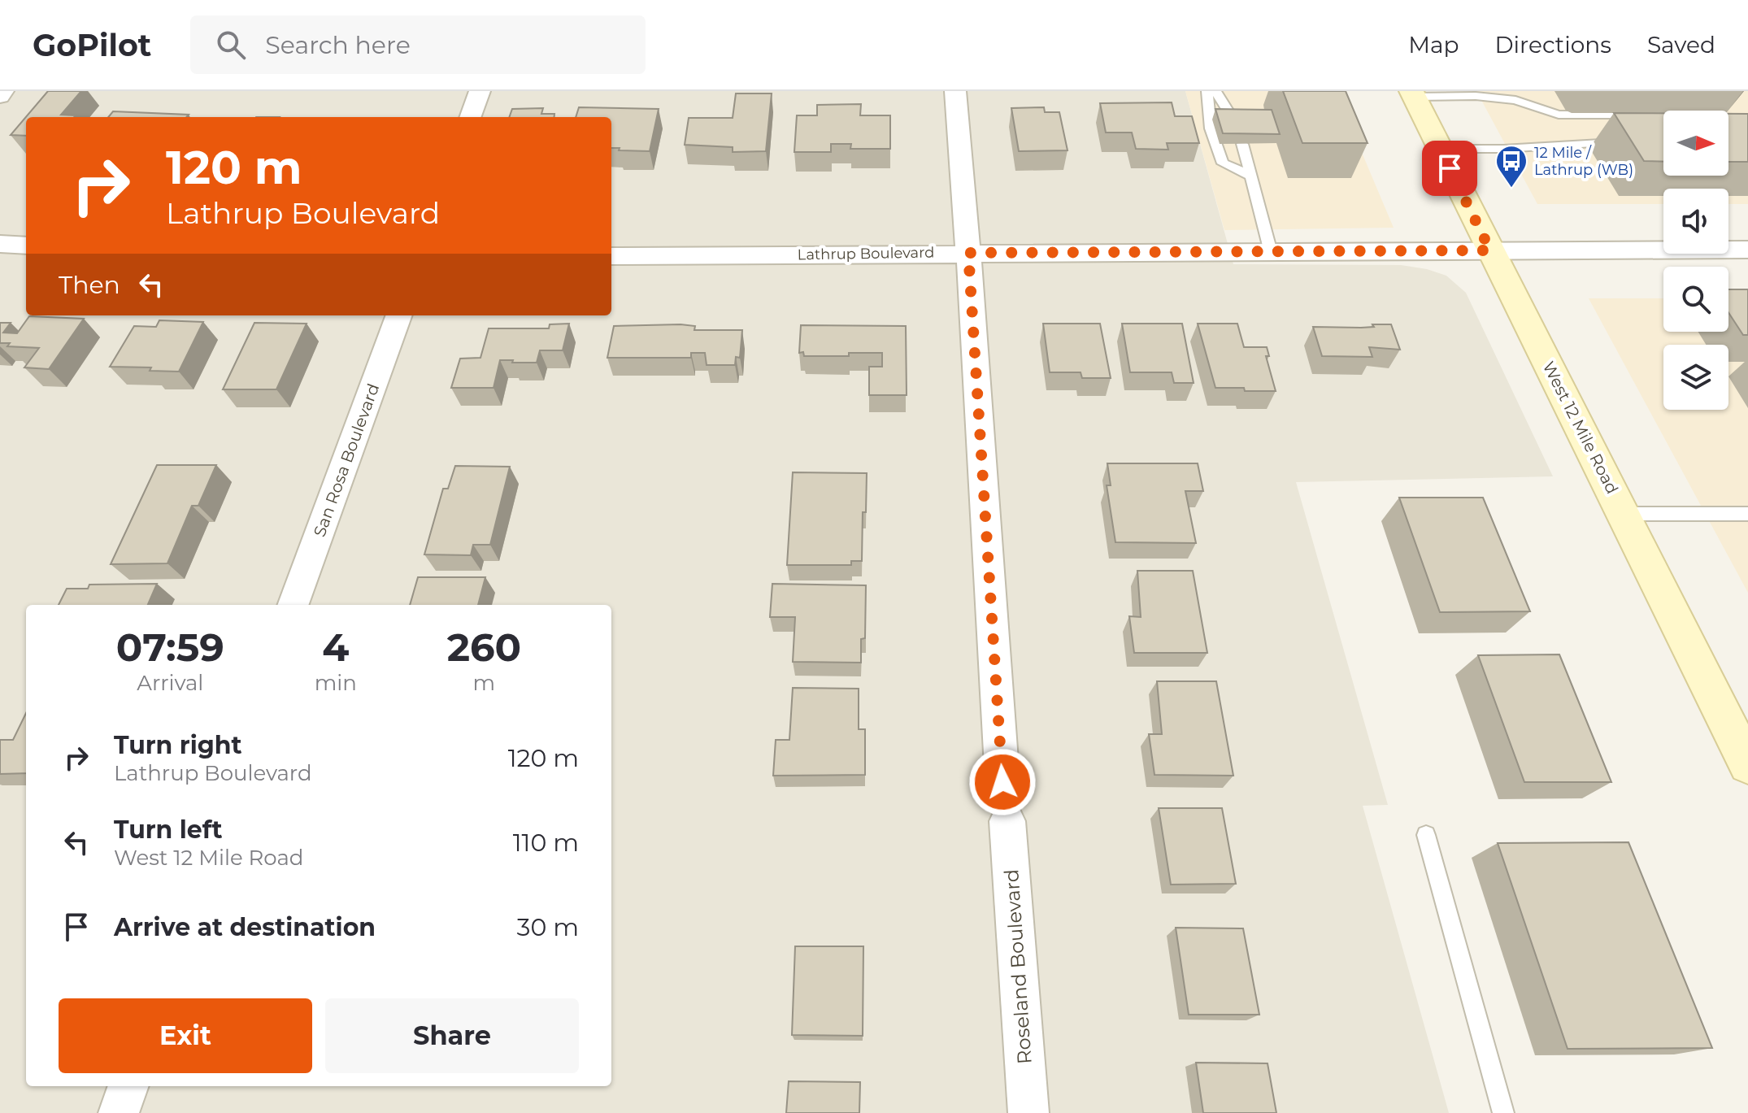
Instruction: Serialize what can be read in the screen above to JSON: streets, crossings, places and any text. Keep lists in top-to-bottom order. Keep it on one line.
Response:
{"streets":{"main road":["West 12 Mile Road"],"street":["Lathrup Boulevard","San Rosa Boulevard","Roseland Boulevard"]},"crossings":[["Lathrup Boulevard","West 12 Mile Road"]],"places":{"bus stop":["12 Mile / Lathrup (WB)"]},"north":"right","page":{"header":"GoPilot","search":"Search here","nav":["Map","Directions","Saved"],"turn":["120 m","Lathrup Boulevard"],"then":"Then","eta":["07:59","Arrival","4","min","260","m"],"list":[{"name":"Turn right","note":"Lathrup Boulevard","value":"120 m"},{"name":"Turn left","note":"West 12 Mile Road","value":"110 m"},{"name":"Arrive at destination","value":"30 m"}],"buttons":["Exit","Share"]}}
